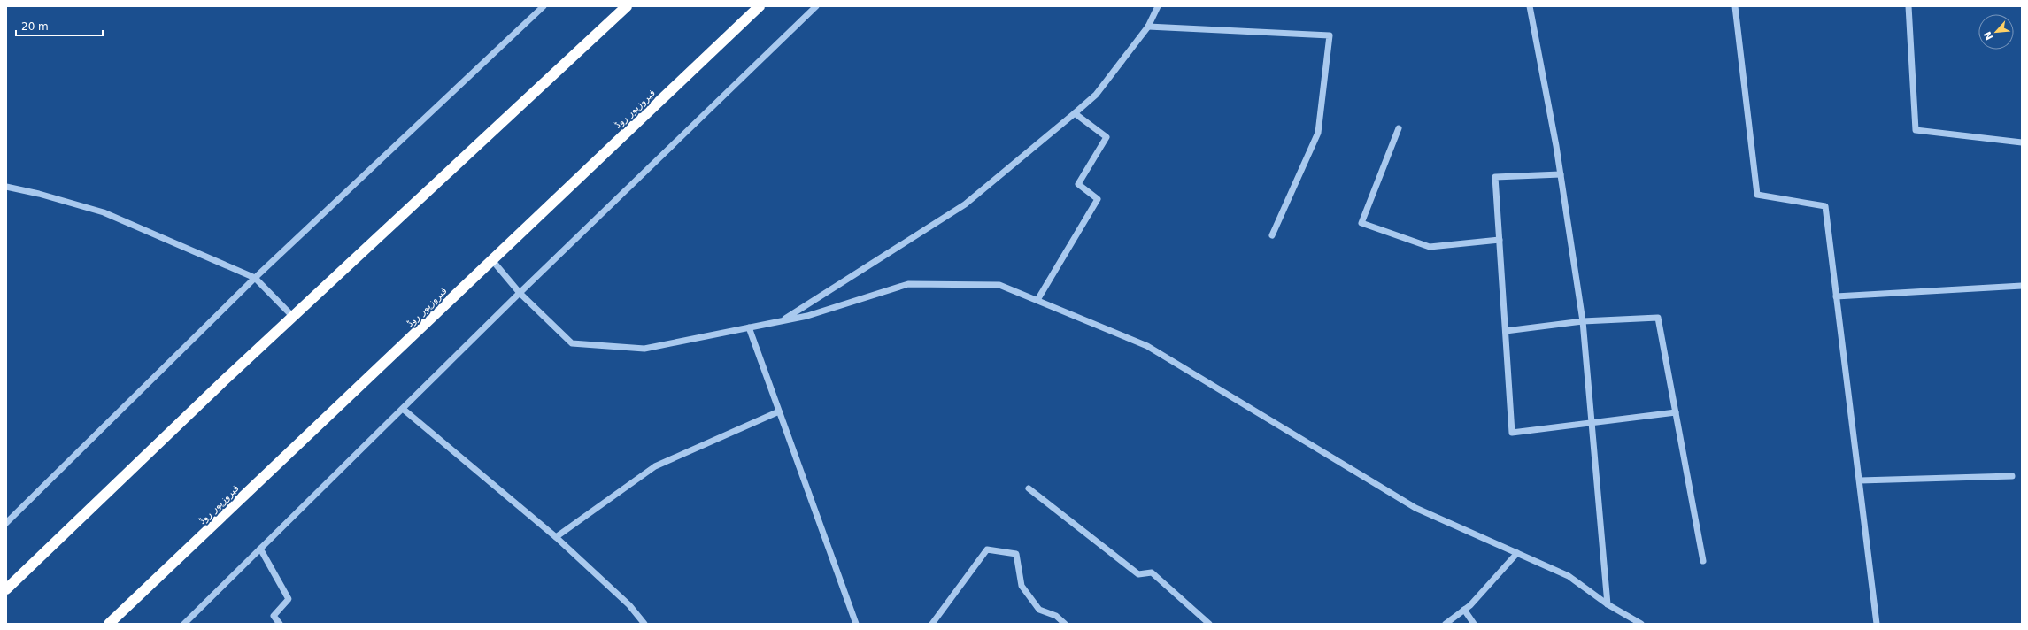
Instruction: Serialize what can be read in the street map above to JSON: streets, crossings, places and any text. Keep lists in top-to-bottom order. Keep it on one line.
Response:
{"streets":{"highway":["فیروزپور روڈ"]},"scale_bar":"20 m","north":"bottom left"}
